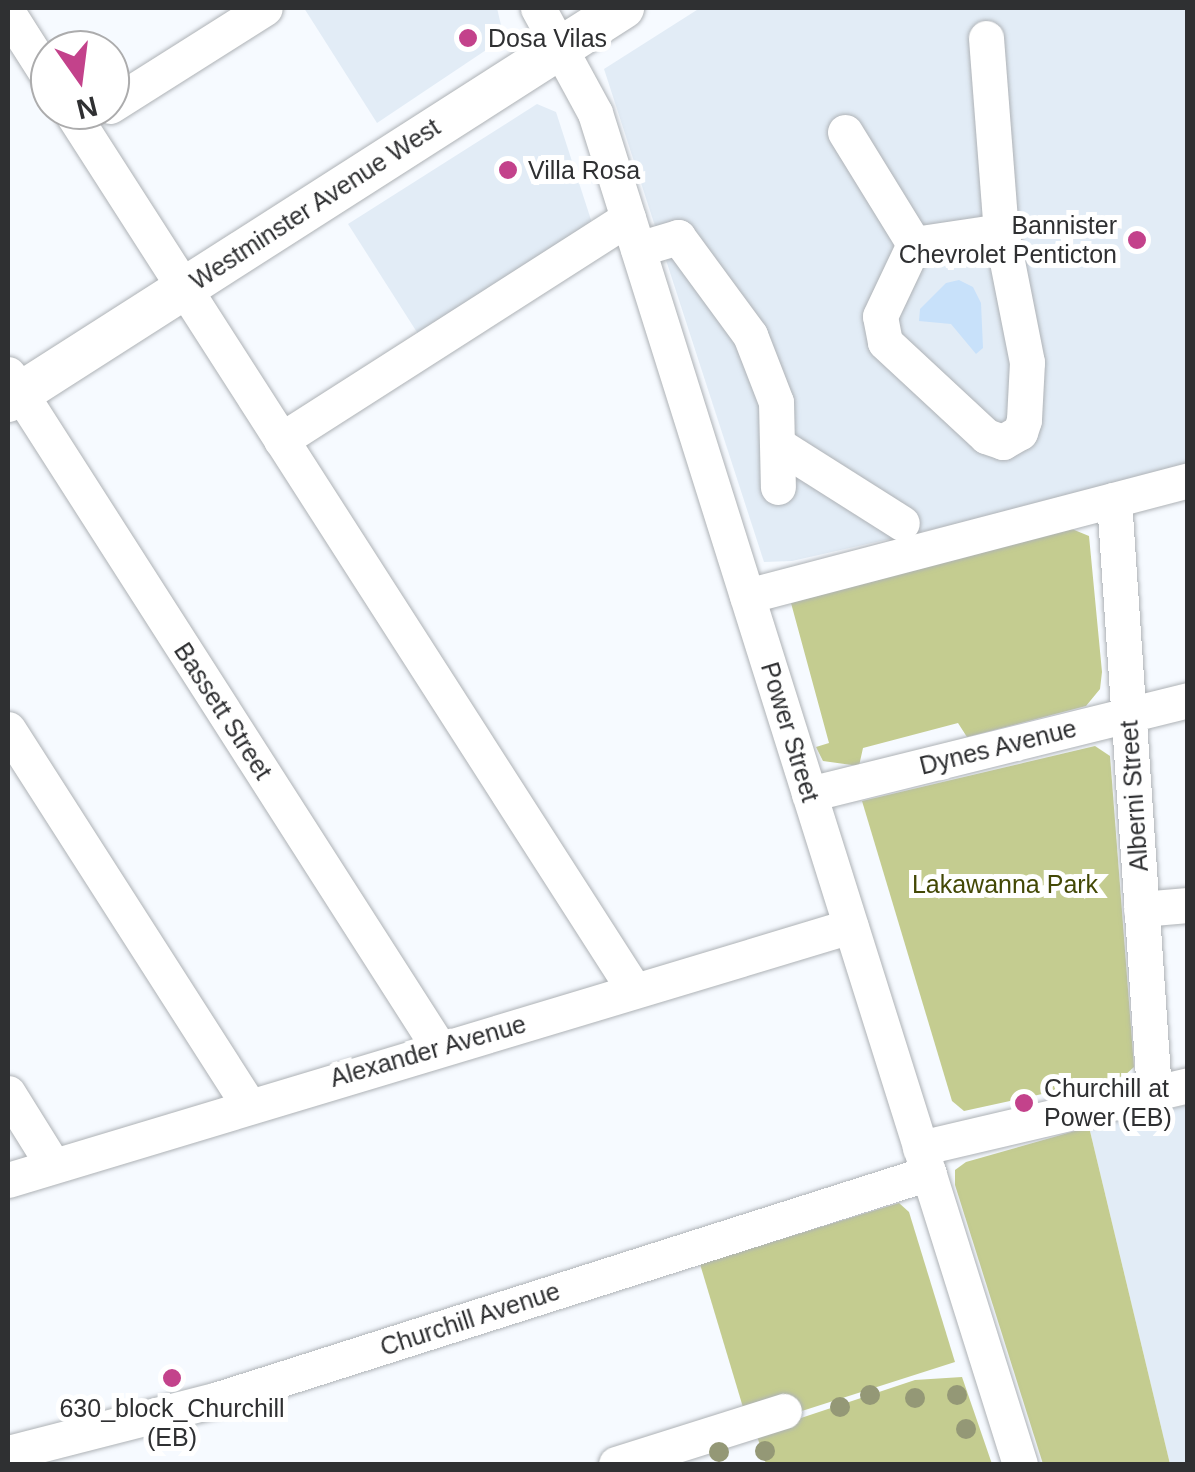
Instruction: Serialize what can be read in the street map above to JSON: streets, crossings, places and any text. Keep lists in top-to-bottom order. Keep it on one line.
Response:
{"streets":{"main road":["Westminster Avenue West"],"street":["Bassett Street","Power Street","Dynes Avenue","Alberni Street","Alexander Avenue","Churchill Avenue"]},"crossings":[["Westminster Avenue West","Bassett Street"],["Westminster Avenue West","Power Street"],["Bassett Street","Alexander Avenue"],["Power Street","Dynes Avenue"],["Power Street","Alexander Avenue"],["Power Street","Churchill Avenue"],["Dynes Avenue","Alberni Street"],["Alberni Street","Churchill Avenue"]],"parks":["Lakawanna Park"],"places":["Dosa Vilas","Villa Rosa","Bannister Chevrolet Penticton","Churchill at Power (EB)","630_block_Churchill (EB)"],"north":"bottom"}
